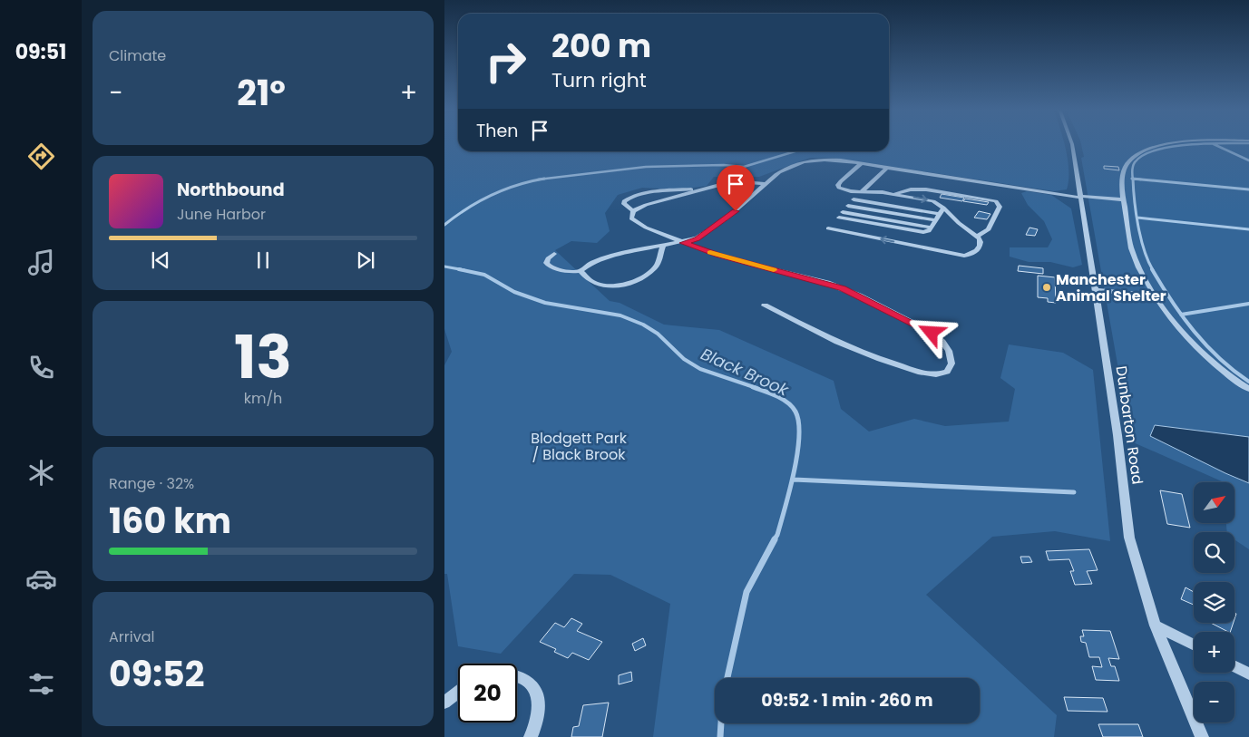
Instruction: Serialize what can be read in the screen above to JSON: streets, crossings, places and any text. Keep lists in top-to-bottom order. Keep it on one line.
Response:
{"streets":{"street":["Dunbarton Road"]},"water":["Black Brook"],"parks":["Blodgett Park / Black Brook"],"places":["Manchester Animal Shelter"],"north":"top right","page":{"tabs":"09:51","tile":["Climate",["13","km/h"],["Range · 32%","160 km"],["Arrival","09:52"]],"turn":["200 m","Turn right"],"heat":["−","21°","+"],"then":"Then","song":["Northbound","June Harbor"],"map_buttons":["+","−"],"limit":"20","trip":"09:52 · 1 min · 260 m"}}
